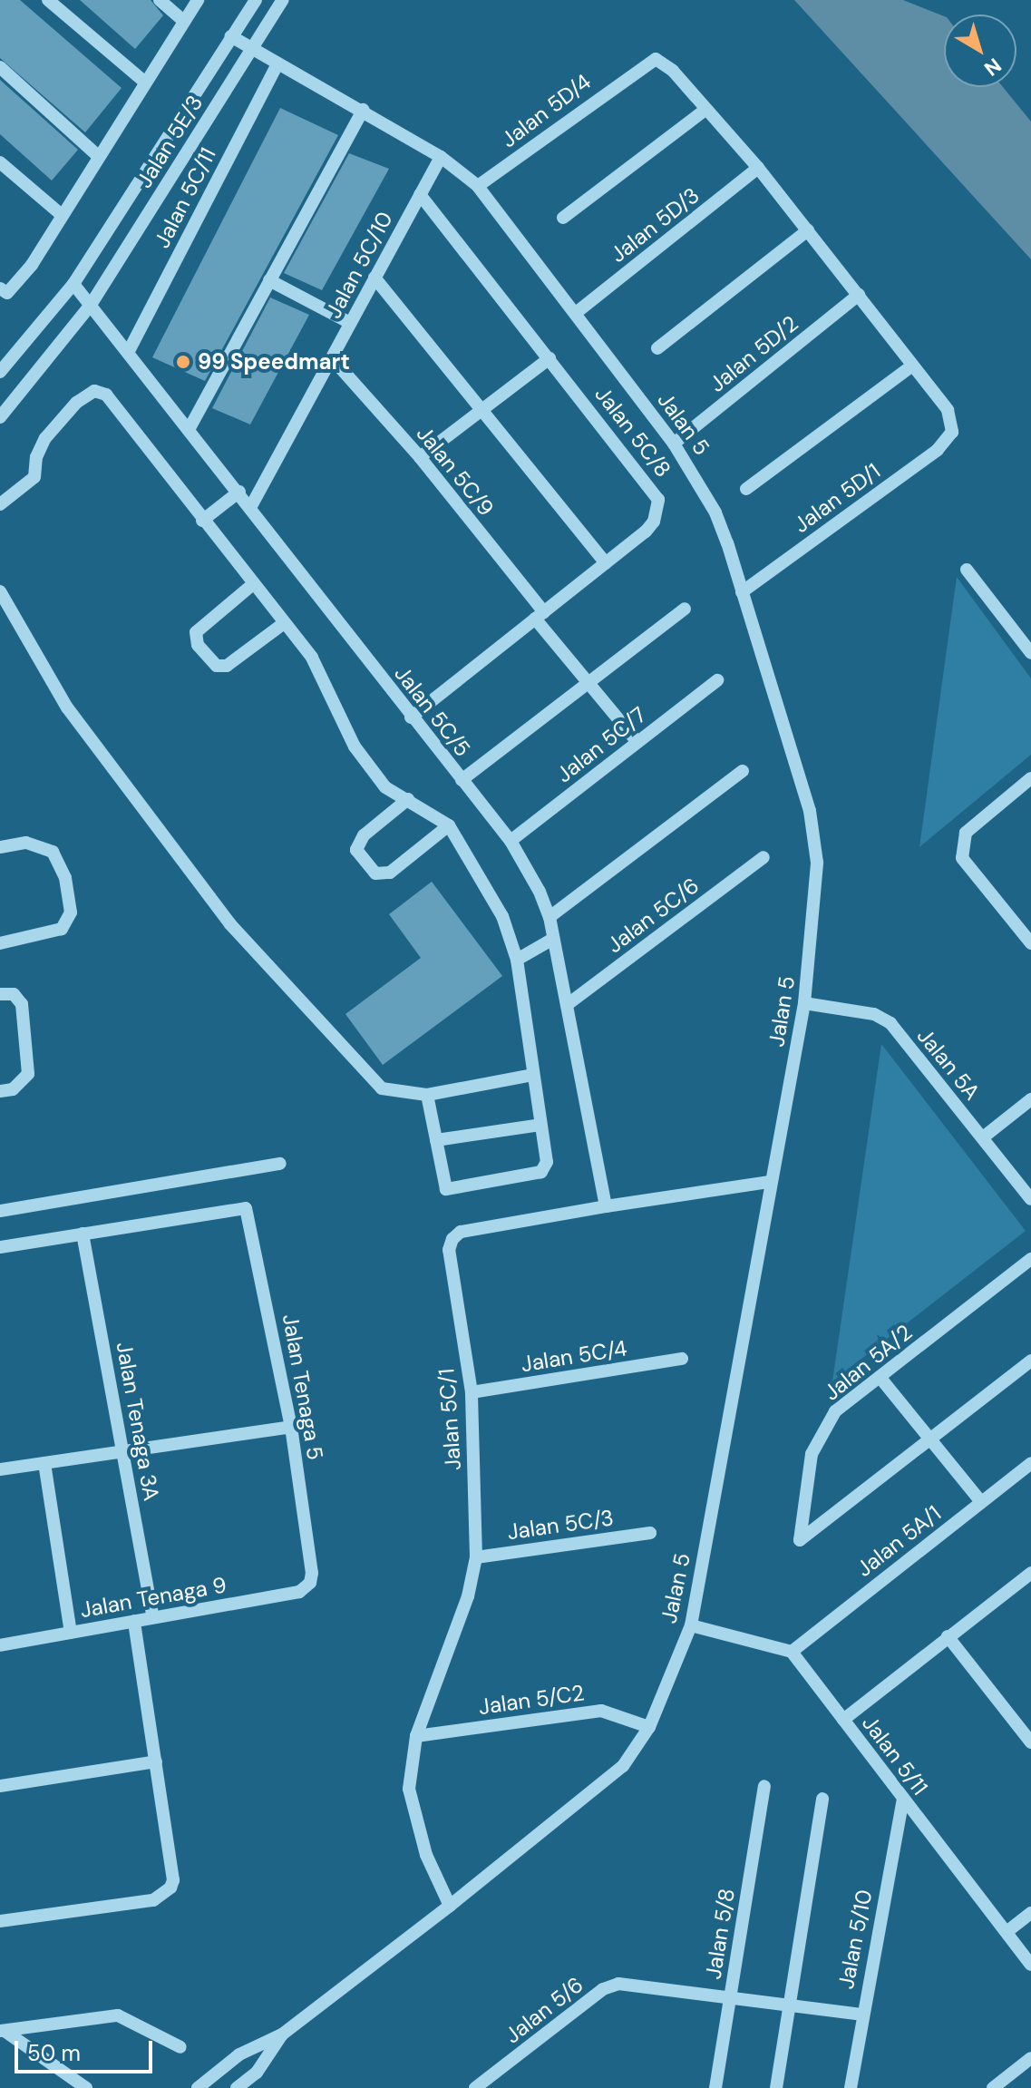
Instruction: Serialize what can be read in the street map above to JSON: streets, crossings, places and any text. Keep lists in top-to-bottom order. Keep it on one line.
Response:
{"streets":{"street":["Jalan 5D/4","Jalan 5E/3","Jalan 5C/11","Jalan 5D/3","Jalan 5C/10","Jalan 5D/2","Jalan 5","Jalan 5C/8","Jalan 5C/9","Jalan 5D/1","Jalan 5C/5","Jalan 5C/7","Jalan 5C/6","Jalan 5A","Jalan 5C/4","Jalan 5A/2","Jalan Tenaga 5","Jalan 5C/1","Jalan Tenaga 3A","Jalan 5C/3","Jalan 5A/1","Jalan Tenaga 9","Jalan 5/C2","Jalan 5/11","Jalan 5/8","Jalan 5/10","Jalan 5/6"]},"crossings":[["Jalan 5D/4","Jalan 5"],["Jalan 5E/3","Jalan 5"],["Jalan 5E/3","Jalan 5C/5"],["Jalan 5C/11","Jalan 5"],["Jalan 5C/11","Jalan 5C/5"],["Jalan 5D/3","Jalan 5"],["Jalan 5C/10","Jalan 5"],["Jalan 5C/10","Jalan 5C/8"],["Jalan 5C/10","Jalan 5C/9"],["Jalan 5C/10","Jalan 5C/5"],["Jalan 5D/2","Jalan 5"],["Jalan 5","Jalan 5D/1"],["Jalan 5","Jalan 5A"],["Jalan 5","Jalan 5C/1"],["Jalan 5","Jalan 5/C2"],["Jalan 5C/8","Jalan 5C/9"],["Jalan 5C/8","Jalan 5C/5"],["Jalan 5C/9","Jalan 5C/7"],["Jalan 5C/5","Jalan 5C/7"],["Jalan 5C/5","Jalan 5C/6"],["Jalan 5C/5","Jalan 5C/1"],["Jalan 5C/4","Jalan 5C/1"],["Jalan Tenaga 5","Jalan Tenaga 3A"],["Jalan Tenaga 5","Jalan Tenaga 9"],["Jalan 5C/1","Jalan 5C/3"],["Jalan 5C/1","Jalan 5/C2"],["Jalan Tenaga 3A","Jalan Tenaga 9"],["Jalan 5A/1","Jalan 5/11"],["Jalan 5/11","Jalan 5/10"],["Jalan 5/8","Jalan 5/6"],["Jalan 5/10","Jalan 5/6"]],"places":["99 Speedmart"],"scale_bar":"50 m","north":"bottom right"}
